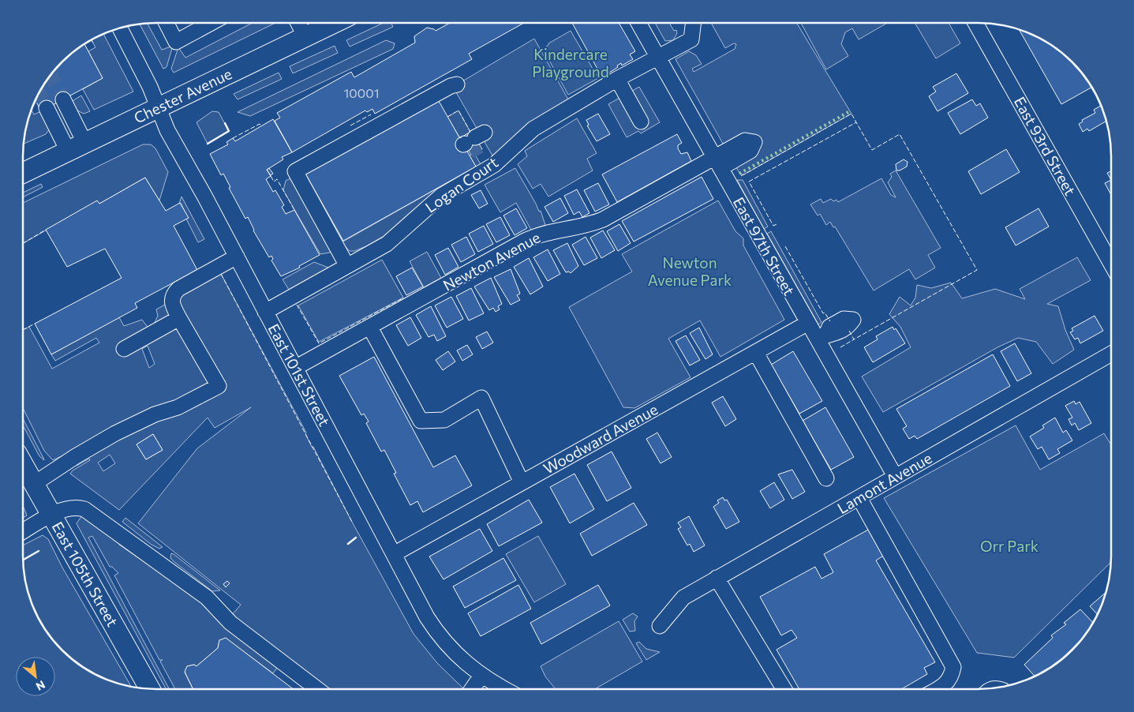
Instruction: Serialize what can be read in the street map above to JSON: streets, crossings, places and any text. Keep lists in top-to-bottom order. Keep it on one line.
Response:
{"streets":{"main road":["Chester Avenue","East 105th Street"],"street":["East 93rd Street","Logan Court","East 97th Street","Newton Avenue","East 101st Street","Woodward Avenue","Lamont Avenue"]},"crossings":[["Chester Avenue","East 101st Street"],["Logan Court","East 97th Street"],["Logan Court","East 101st Street"],["East 97th Street","Newton Avenue"],["East 97th Street","Woodward Avenue"],["East 97th Street","Lamont Avenue"],["Newton Avenue","East 101st Street"],["East 101st Street","Woodward Avenue"]],"parks":["Kindercare Playground","Newton Avenue Park","Orr Park"],"house_numbers":["10001"],"north":"bottom right"}
